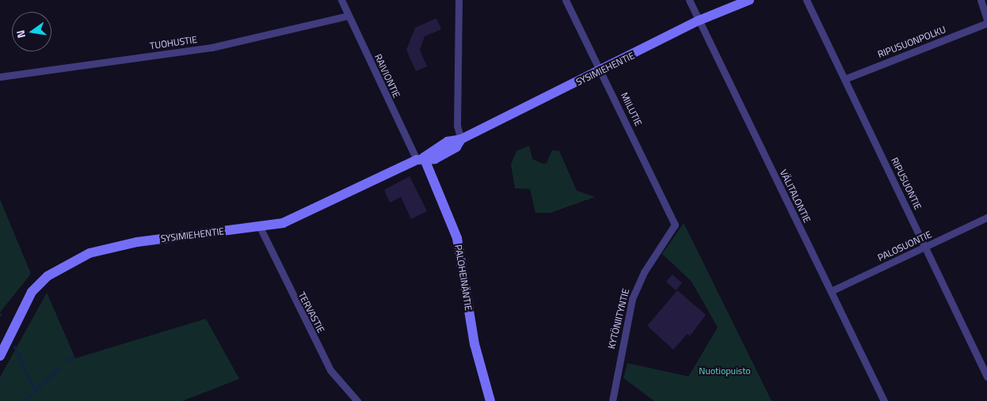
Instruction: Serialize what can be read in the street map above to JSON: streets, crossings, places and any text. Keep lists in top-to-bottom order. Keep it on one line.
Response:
{"streets":{"street":["RIPUSUONPOLKU","TUOHUSTIE","SYSIMIEHENTIE","RAIVIONTIE","MIILUTIE","RIPUSUONTIE","VÄLITALONTIE","PALOSUONTIE","PALOHEINÄNTIE","TERVASTIE","KYTÖNIITYNTIE"]},"crossings":[["RIPUSUONPOLKU","RIPUSUONTIE"],["TUOHUSTIE","RAIVIONTIE"],["SYSIMIEHENTIE","RAIVIONTIE"],["SYSIMIEHENTIE","MIILUTIE"],["SYSIMIEHENTIE","VÄLITALONTIE"],["SYSIMIEHENTIE","PALOHEINÄNTIE"],["SYSIMIEHENTIE","TERVASTIE"],["RAIVIONTIE","PALOHEINÄNTIE"],["MIILUTIE","KYTÖNIITYNTIE"],["RIPUSUONTIE","PALOSUONTIE"],["VÄLITALONTIE","PALOSUONTIE"]],"parks":["Nuotiopuisto"],"north":"left"}
